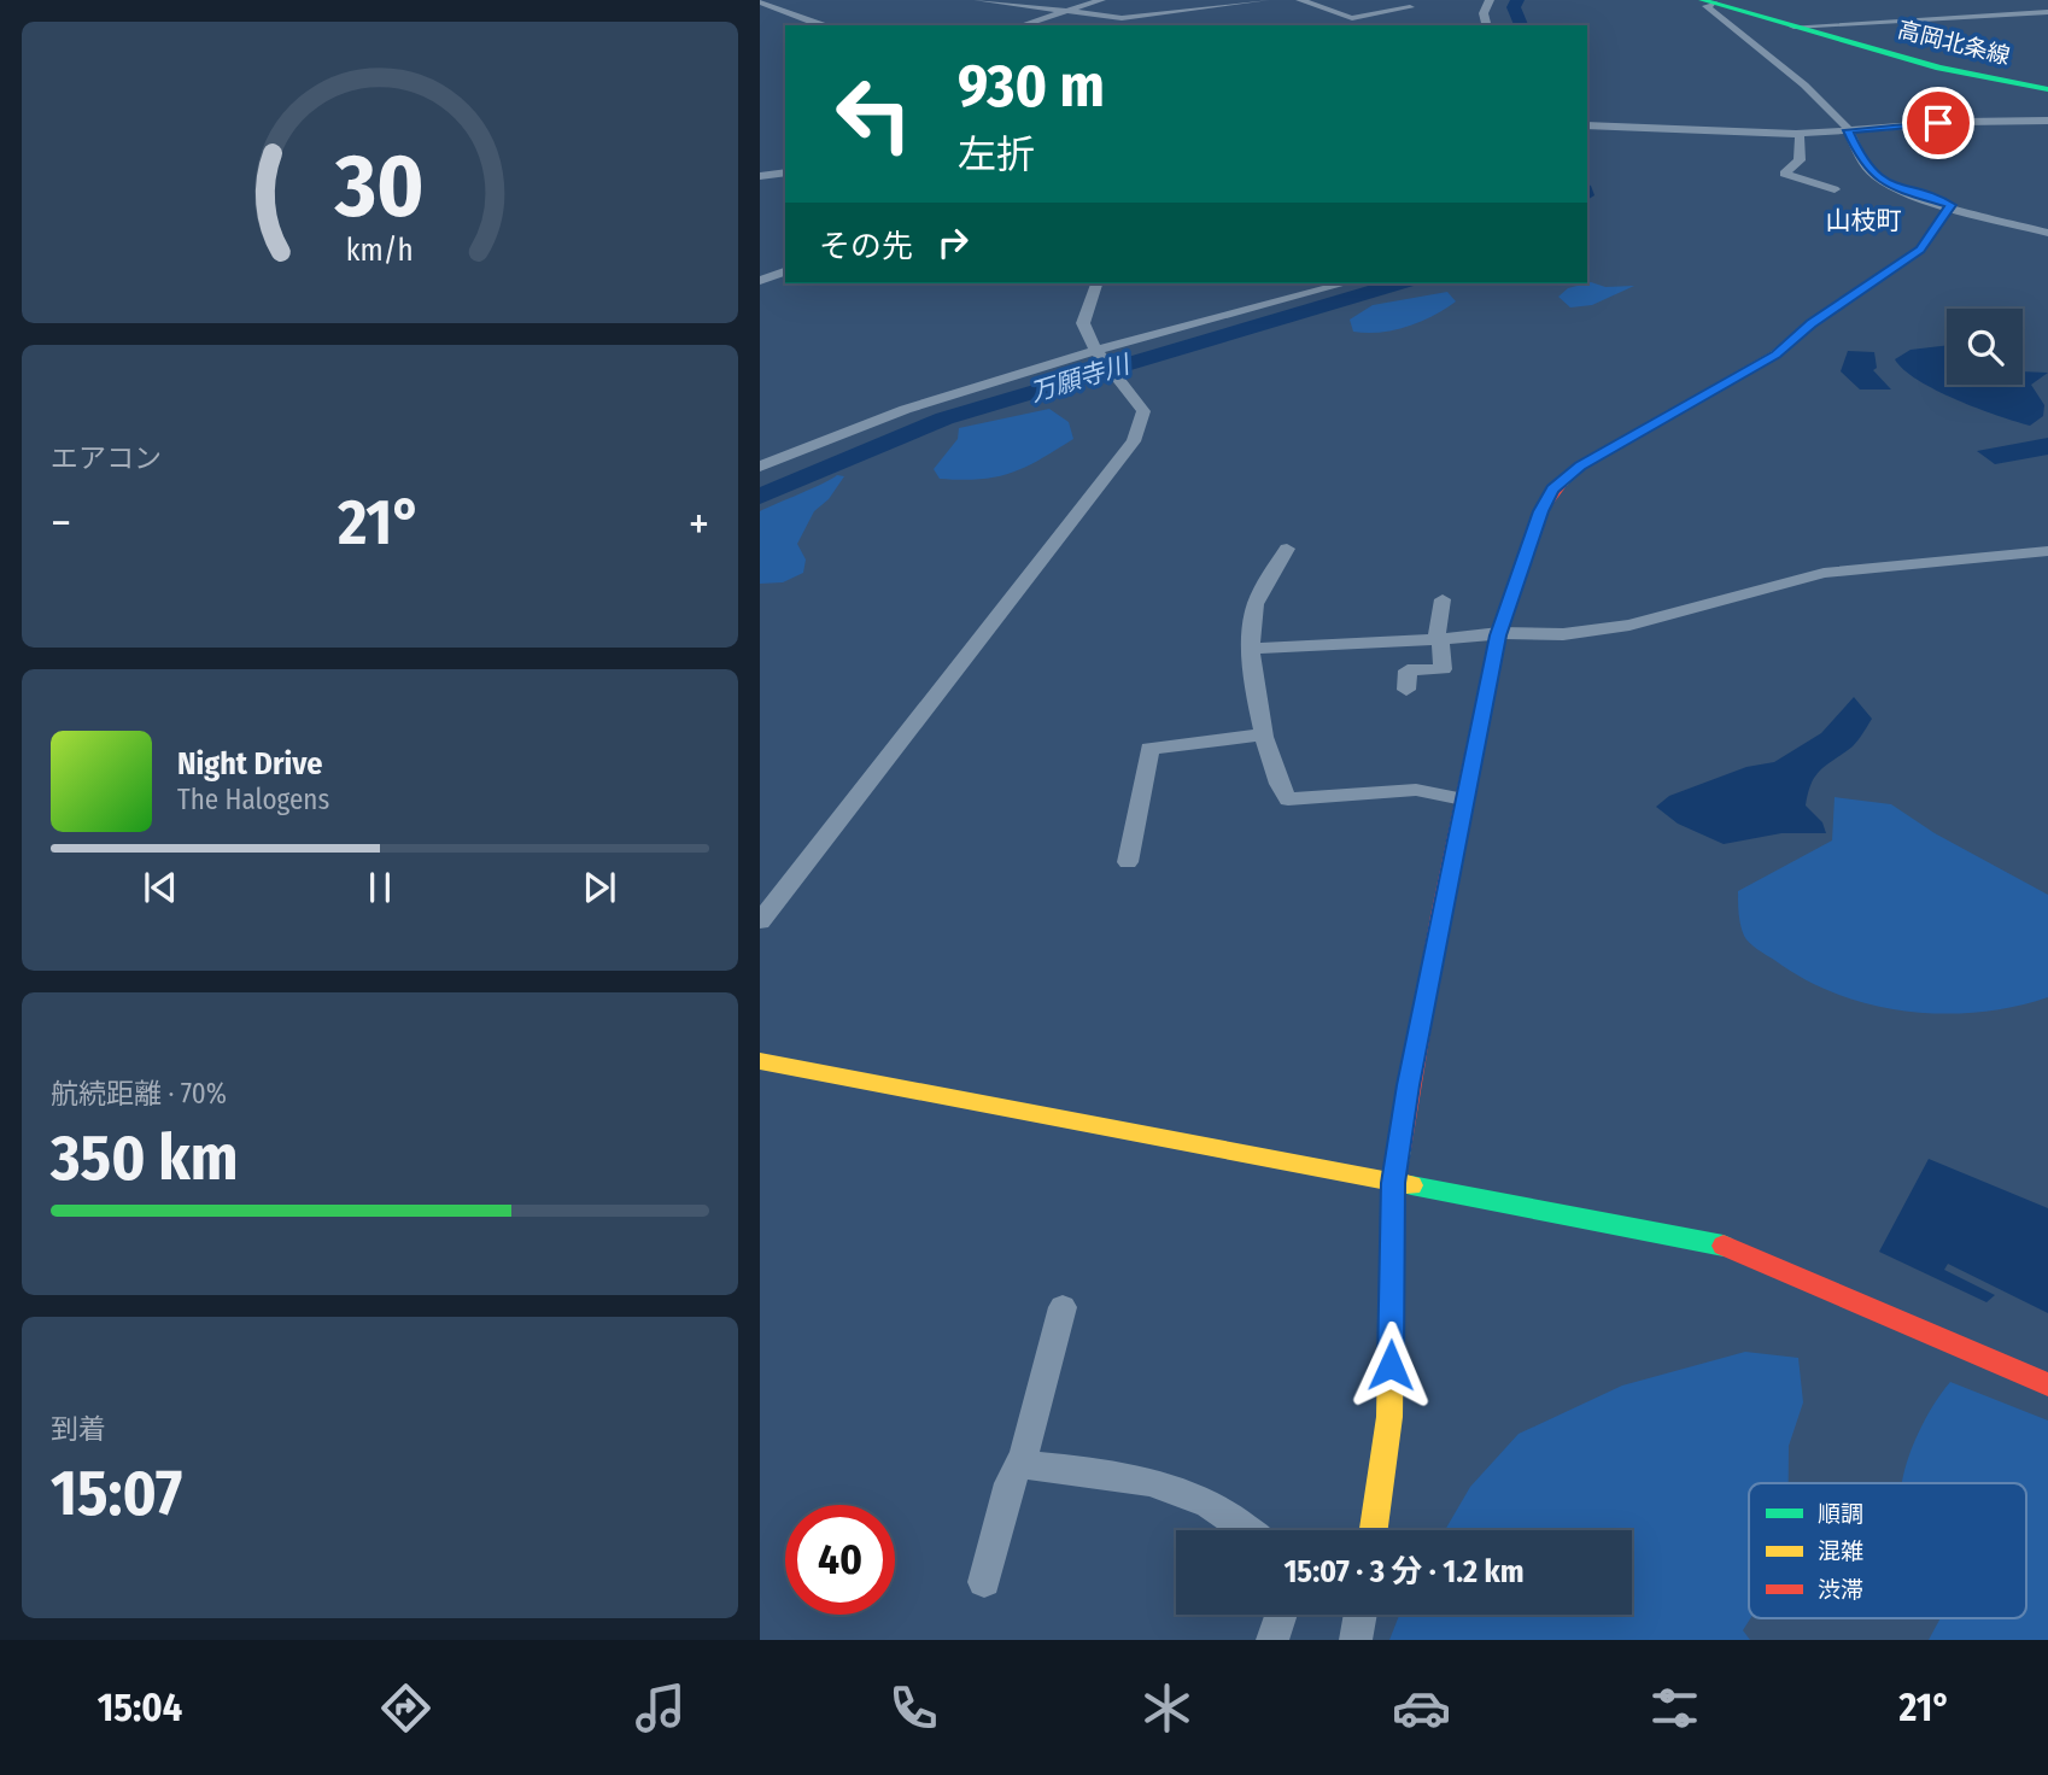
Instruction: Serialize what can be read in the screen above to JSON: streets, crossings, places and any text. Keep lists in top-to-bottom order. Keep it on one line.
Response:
{"streets":{"street":["高岡北条線"]},"districts":["山枝町"],"water":["万願寺川"],"legend":["順調","混雑","渋滞"],"page":{"turn":["930 m","左折"],"then":"その先","tile":["エアコン",["航続距離 · 70%","350 km"],["到着","15:07"]],"heat":["−","21°","+"],"song":["Night Drive","The Halogens"],"limit":"40","trip":"15:07 · 3 分 · 1.2 km","tabs":["15:04","21°"],"gauge":["30","km/h"]}}
